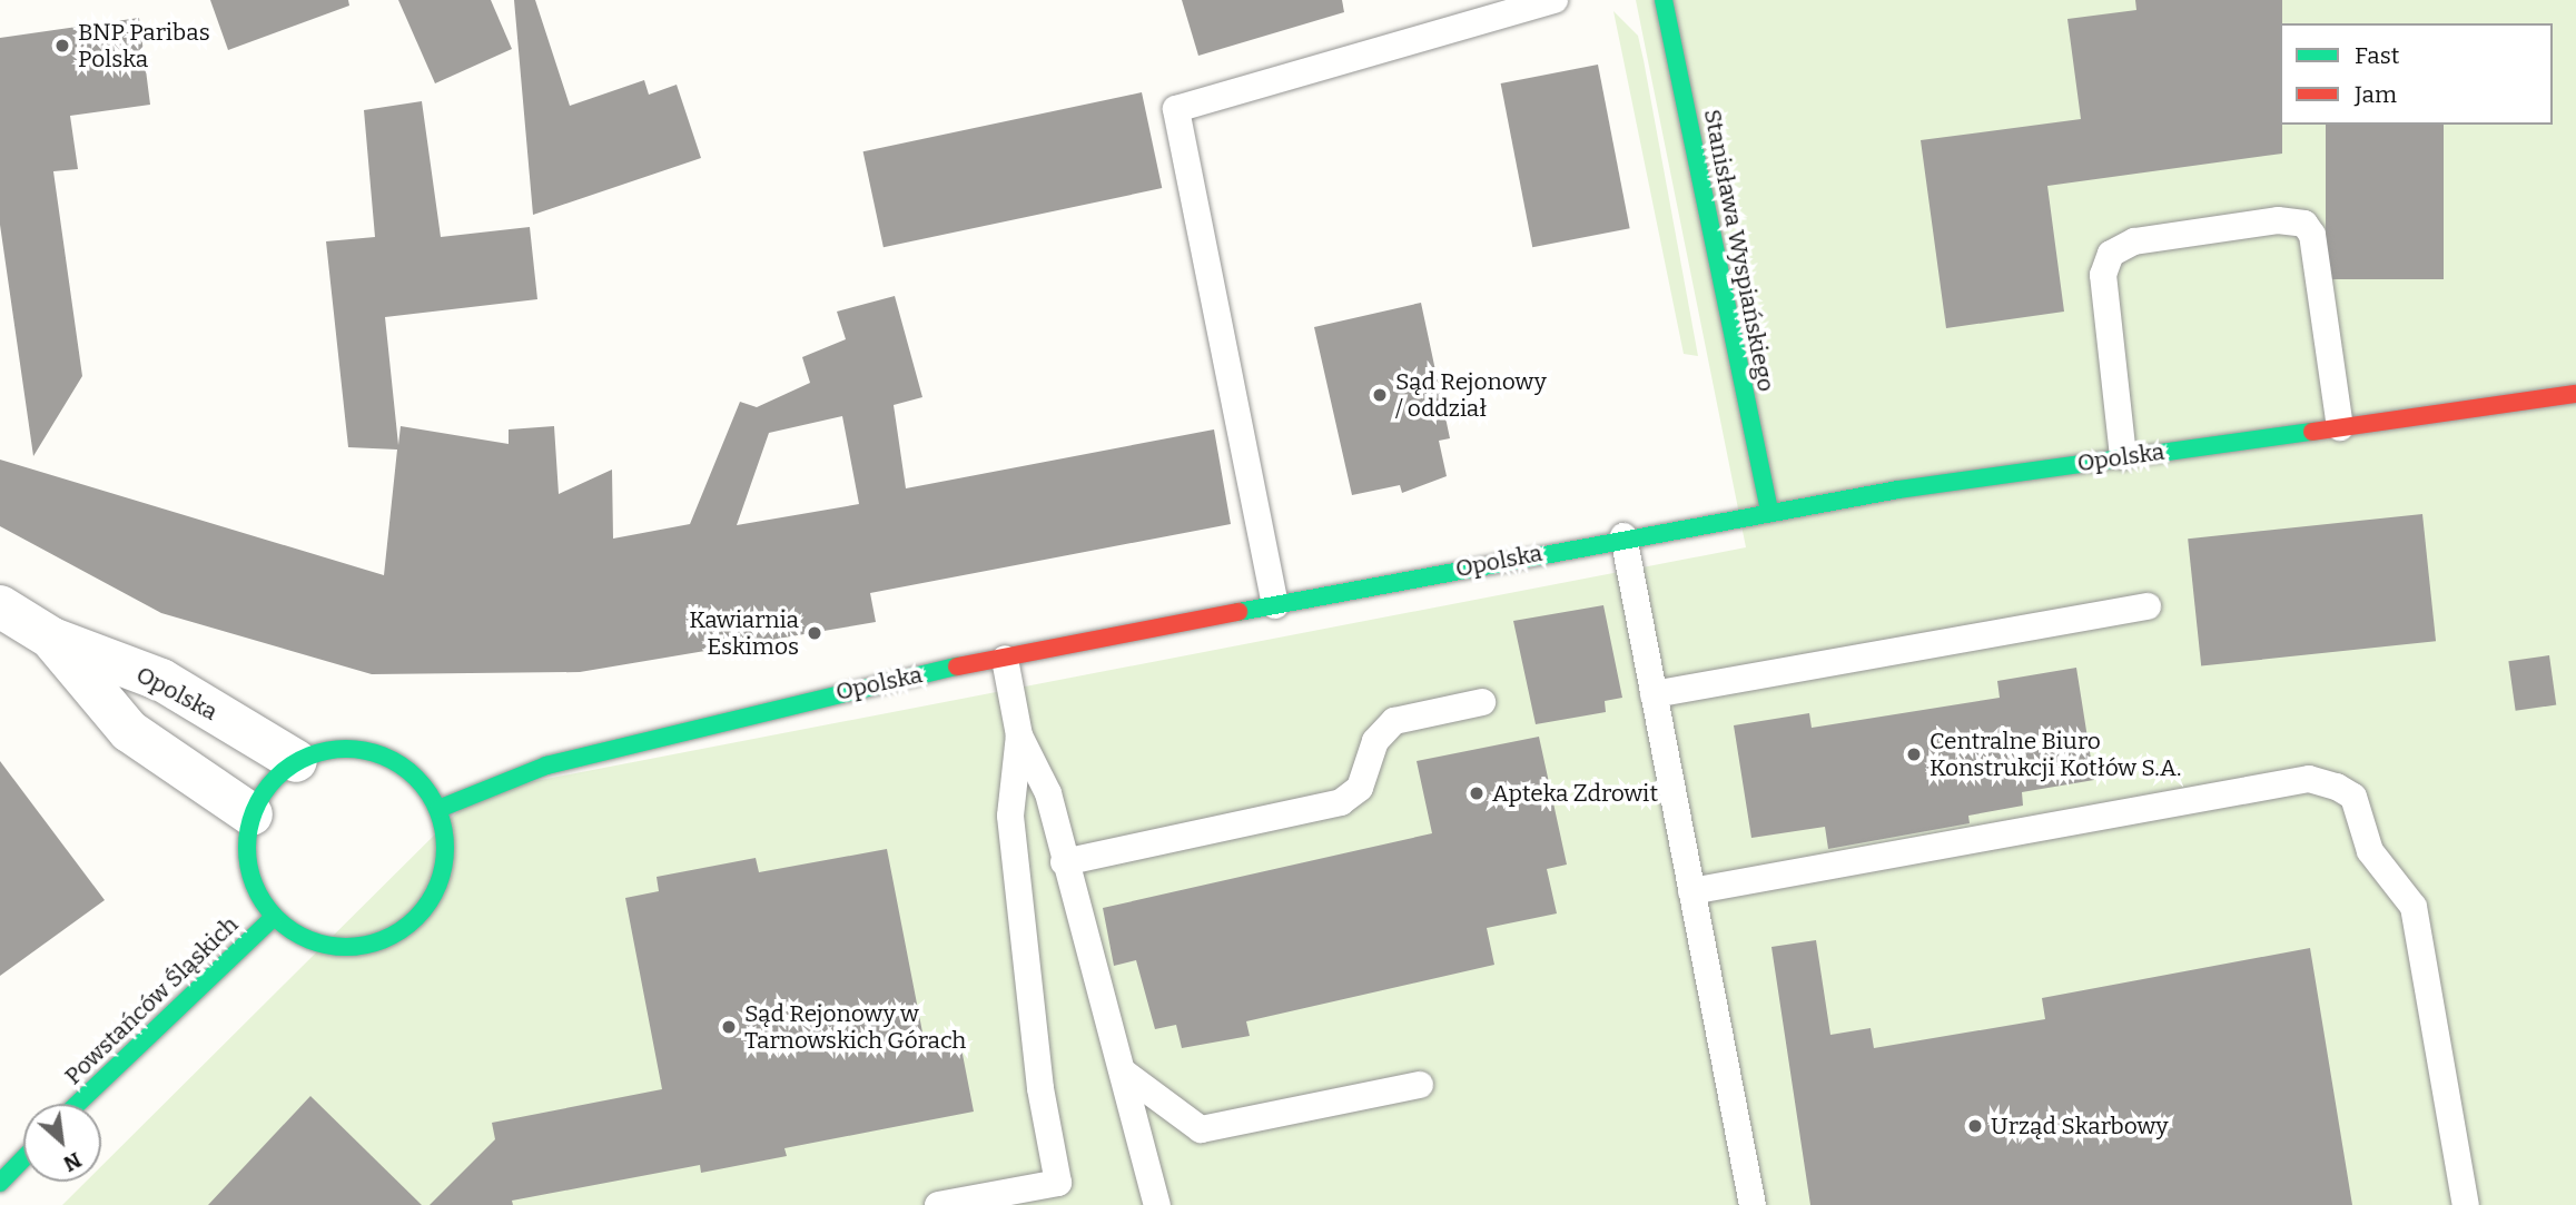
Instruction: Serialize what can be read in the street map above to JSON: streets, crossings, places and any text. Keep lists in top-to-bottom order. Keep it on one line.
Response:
{"streets":{"street":["Stanisława Wyspiańskiego","Opolska","Powstańców Śląskich"]},"crossings":[["Stanisława Wyspiańskiego","Opolska"],["Opolska","Powstańców Śląskich"]],"places":["BNP Paribas Polska","Sąd Rejonowy / oddział","Kawiarnia Eskimos","Centralne Biuro Konstrukcji Kotłów S.A.","Apteka Zdrowit","Sąd Rejonowy w Tarnowskich Górach","Urząd Skarbowy"],"legend":["Fast","Jam"],"north":"bottom right"}
